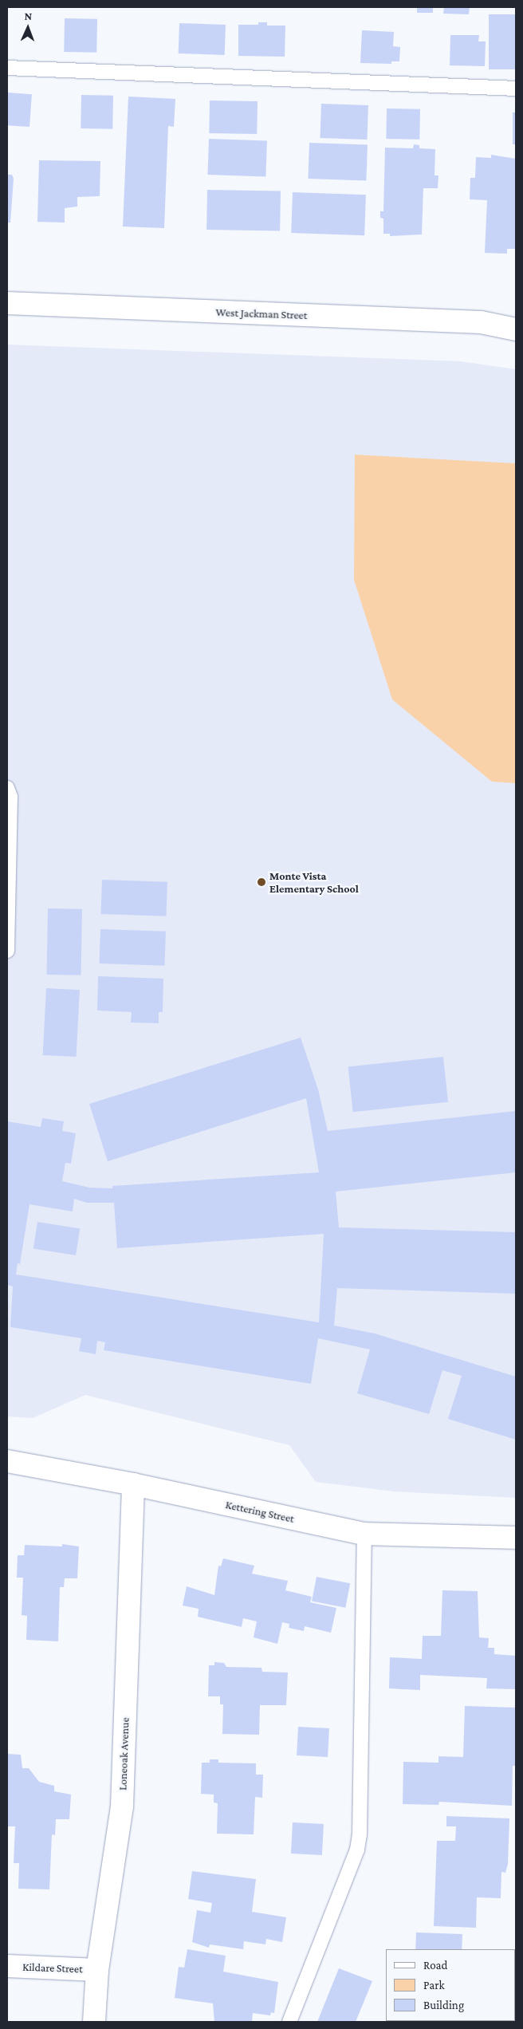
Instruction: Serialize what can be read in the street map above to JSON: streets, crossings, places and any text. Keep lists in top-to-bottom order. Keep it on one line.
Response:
{"streets":{"street":["West Jackman Street","Kettering Street","Loneoak Avenue","Kildare Street"]},"crossings":[["Kettering Street","Loneoak Avenue"],["Loneoak Avenue","Kildare Street"]],"places":["Monte Vista Elementary School"],"legend":["Road","Park","Building"],"north":"top"}
